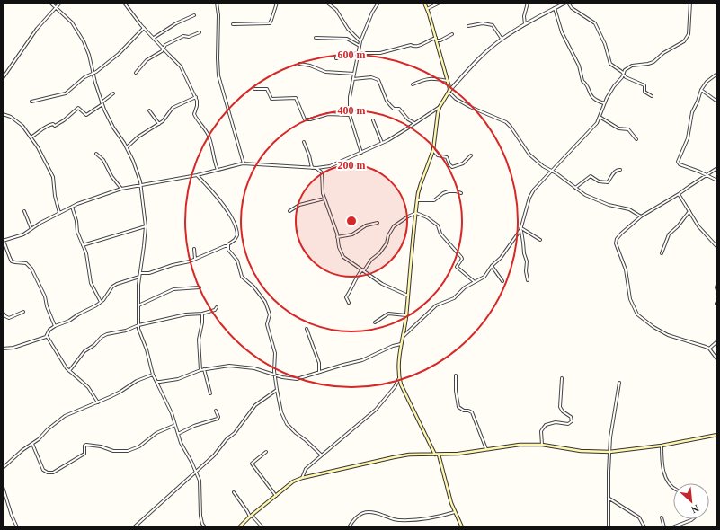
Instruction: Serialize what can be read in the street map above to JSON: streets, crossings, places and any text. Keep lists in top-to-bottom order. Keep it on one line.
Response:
{"north":"bottom right","rings":["600 m","400 m","200 m"]}
